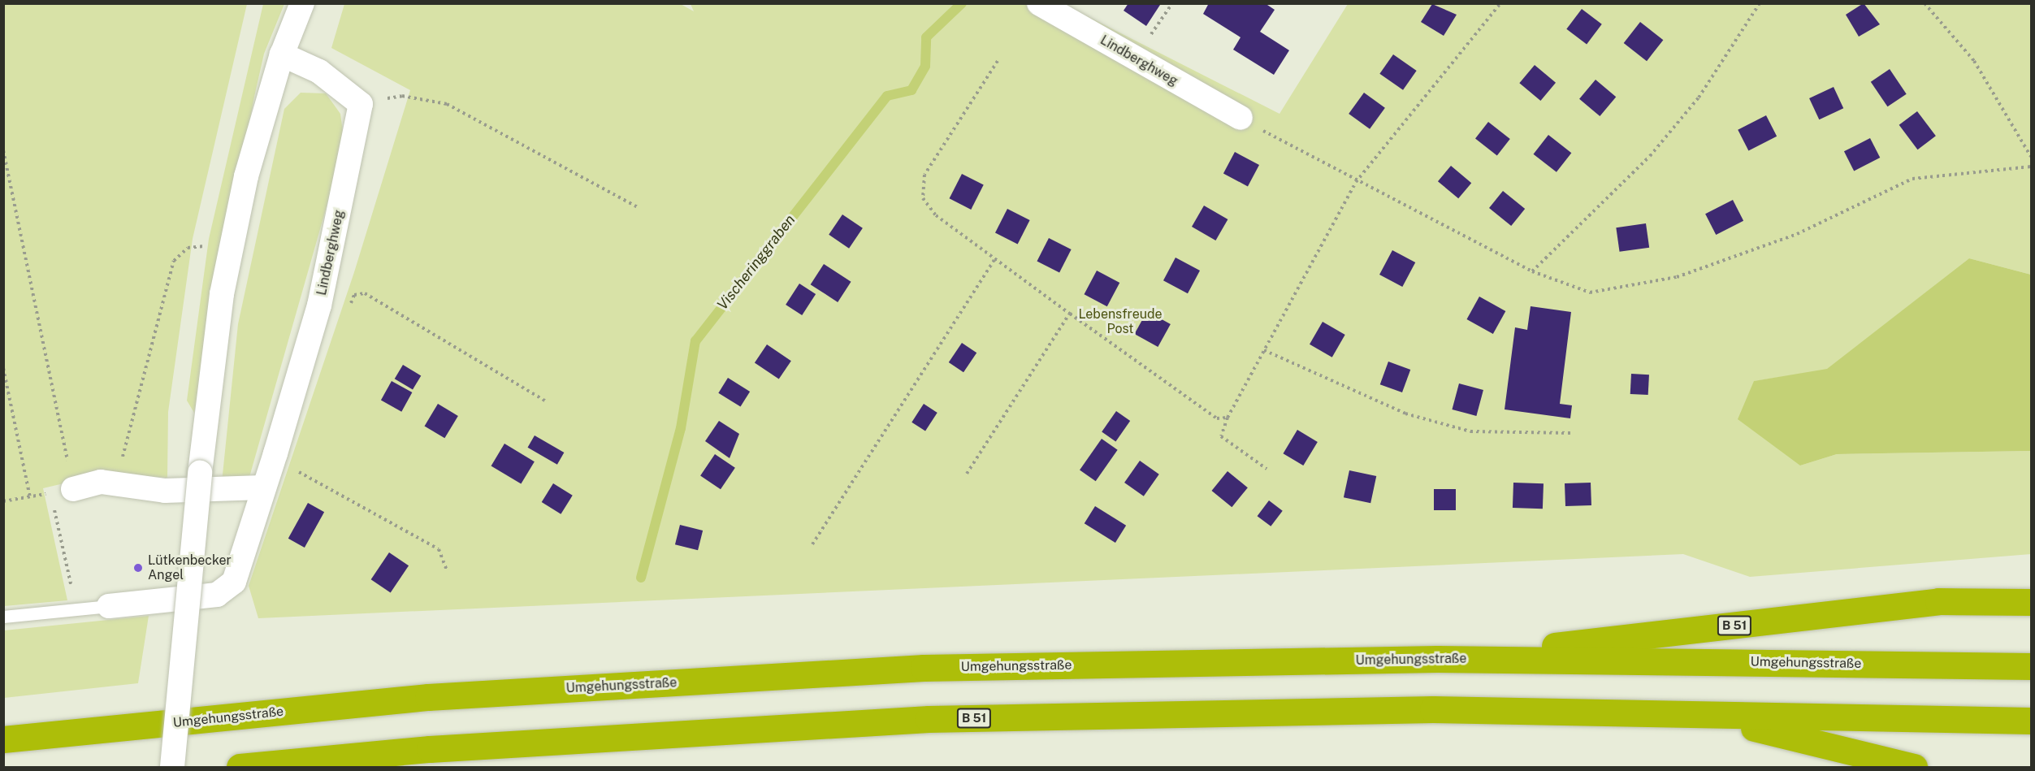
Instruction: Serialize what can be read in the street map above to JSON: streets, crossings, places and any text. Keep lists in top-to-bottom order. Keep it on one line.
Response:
{"streets":{"highway":["B 51","Umgehungsstraße"],"street":["Lindberghweg"]},"crossings":[["B 51","Umgehungsstraße"]],"water":["Vischeringgraben"],"parks":["Lebensfreude Post"],"places":["Lütkenbecker Angel"]}
